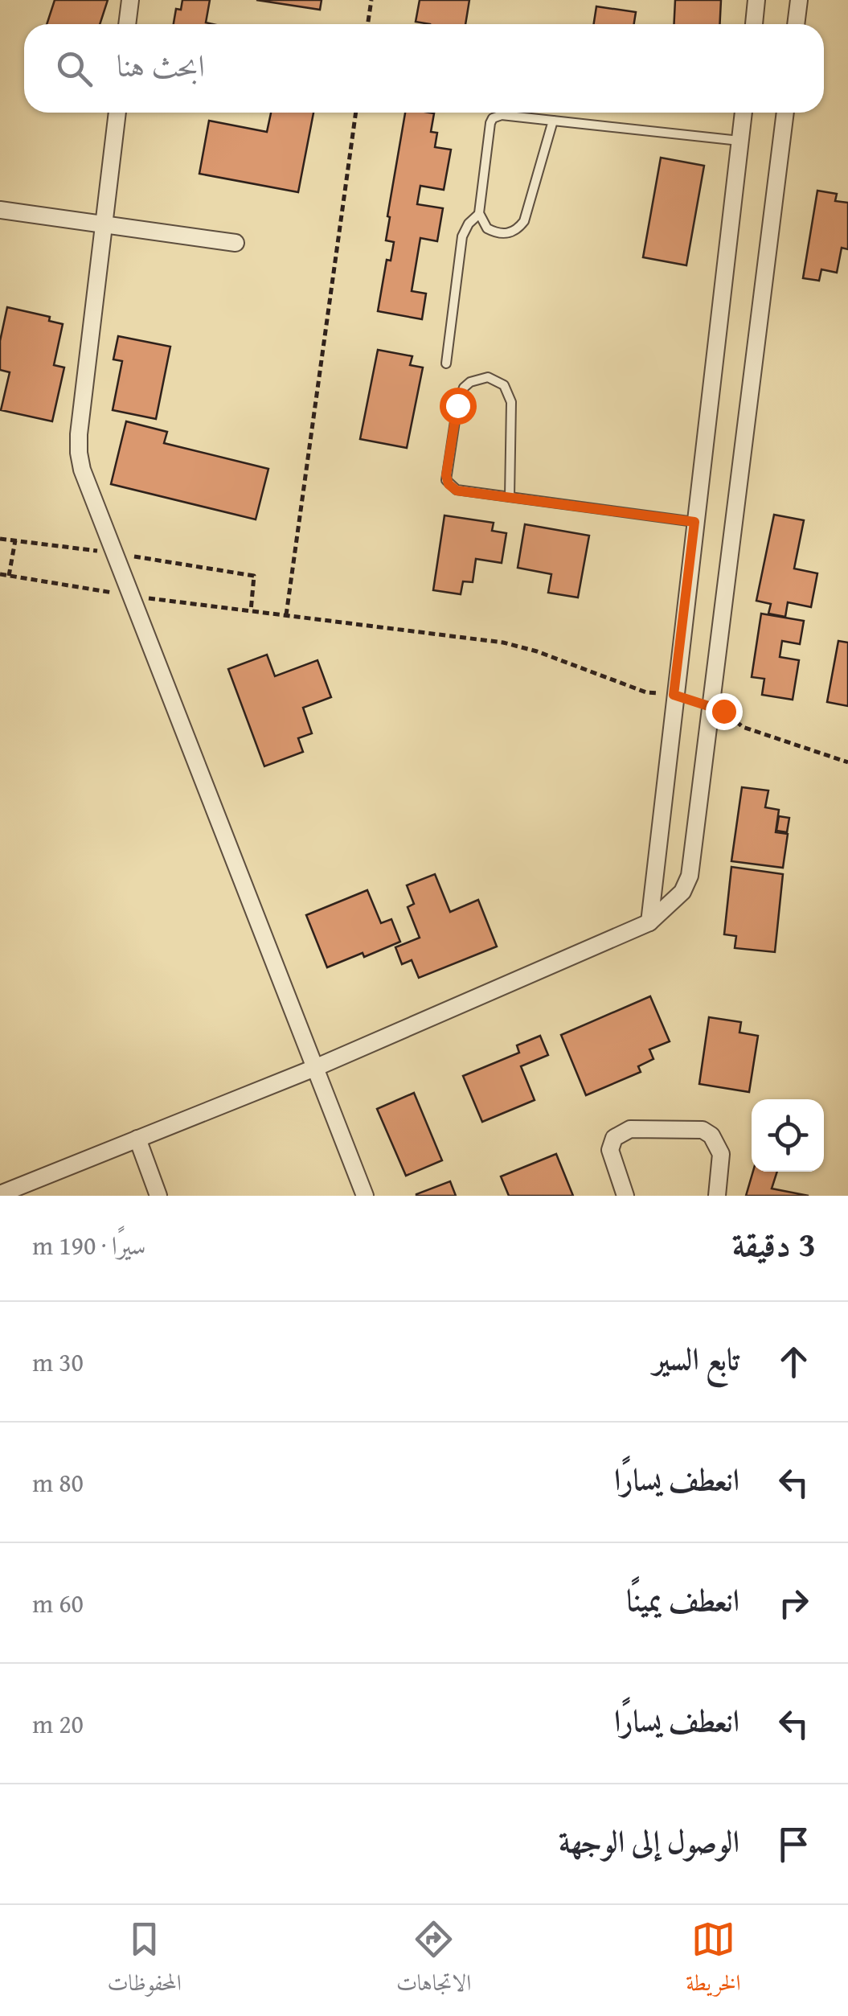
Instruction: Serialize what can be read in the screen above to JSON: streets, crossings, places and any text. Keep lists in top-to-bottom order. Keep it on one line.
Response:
{"page":{"search":"ابحث هنا","heading":["3 دقيقة","سيرًا · 190 m"],"list":[["تابع السير","30 m"],["انعطف يسارًا","80 m"],["انعطف يمينًا","60 m"],["انعطف يسارًا","20 m"],"الوصول إلى الوجهة"],"nav":["الخريطة","الاتجاهات","المحفوظات"]}}
